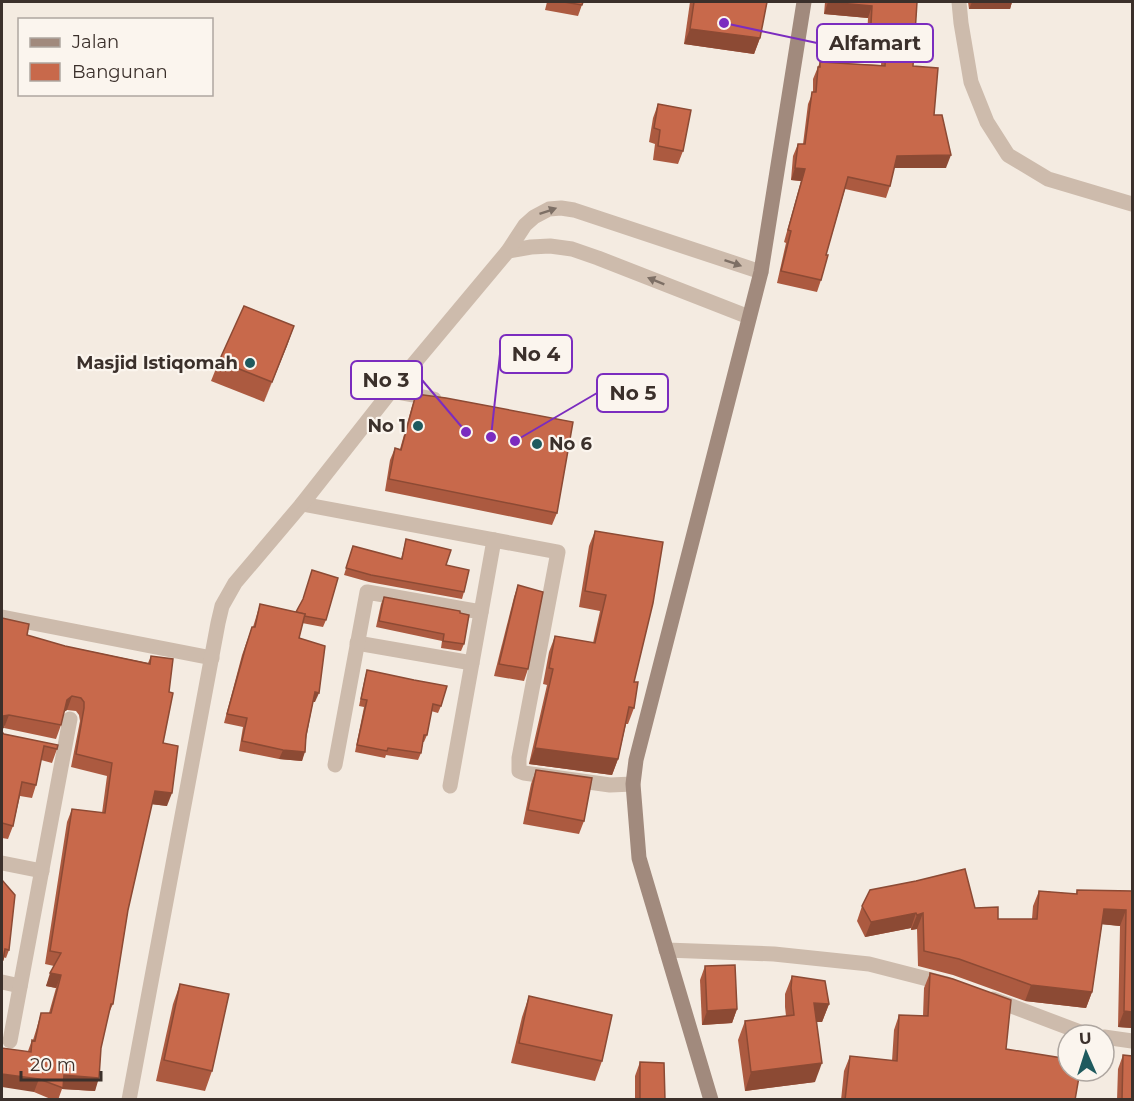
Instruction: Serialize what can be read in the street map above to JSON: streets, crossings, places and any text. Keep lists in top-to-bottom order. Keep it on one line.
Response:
{"places":["Alfamart","Masjid Istiqomah","No 1","No 3","No 4","No 5","No 6"],"legend":["Jalan","Bangunan"],"scale_bar":"20 m","north":"top"}
